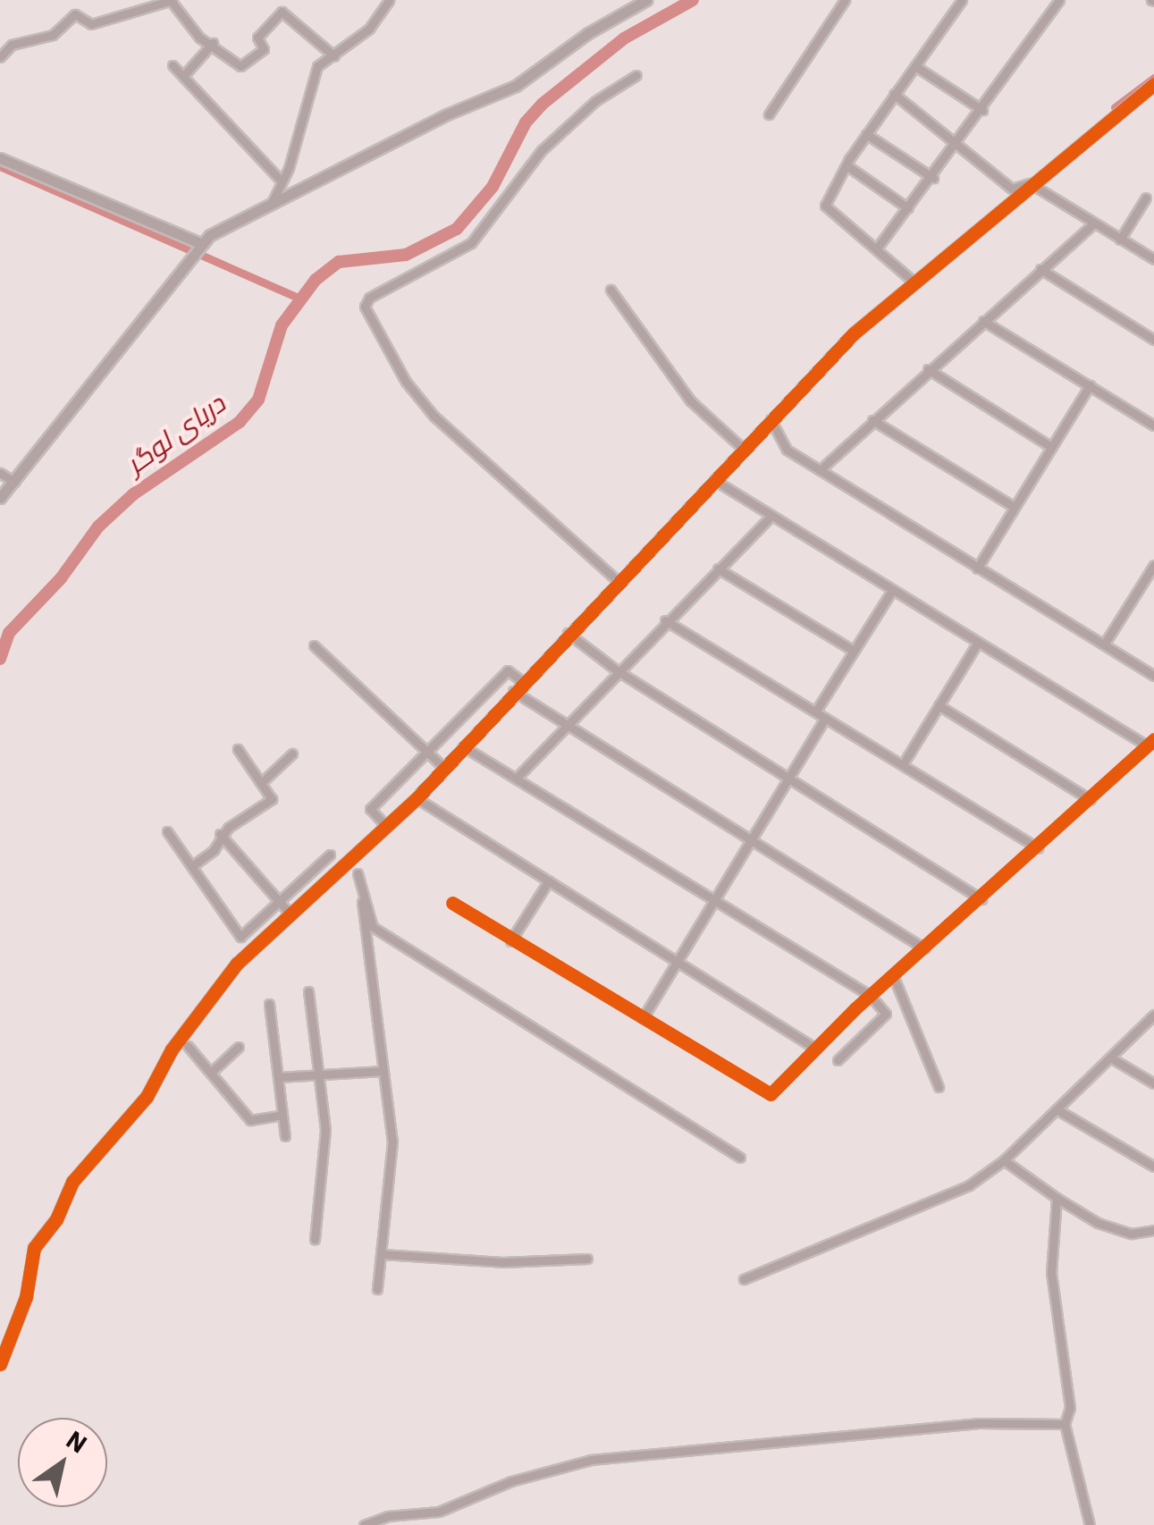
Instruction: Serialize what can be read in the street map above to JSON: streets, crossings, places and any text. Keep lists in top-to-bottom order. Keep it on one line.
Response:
{"water":["دریای لوگر"],"north":"top right"}
